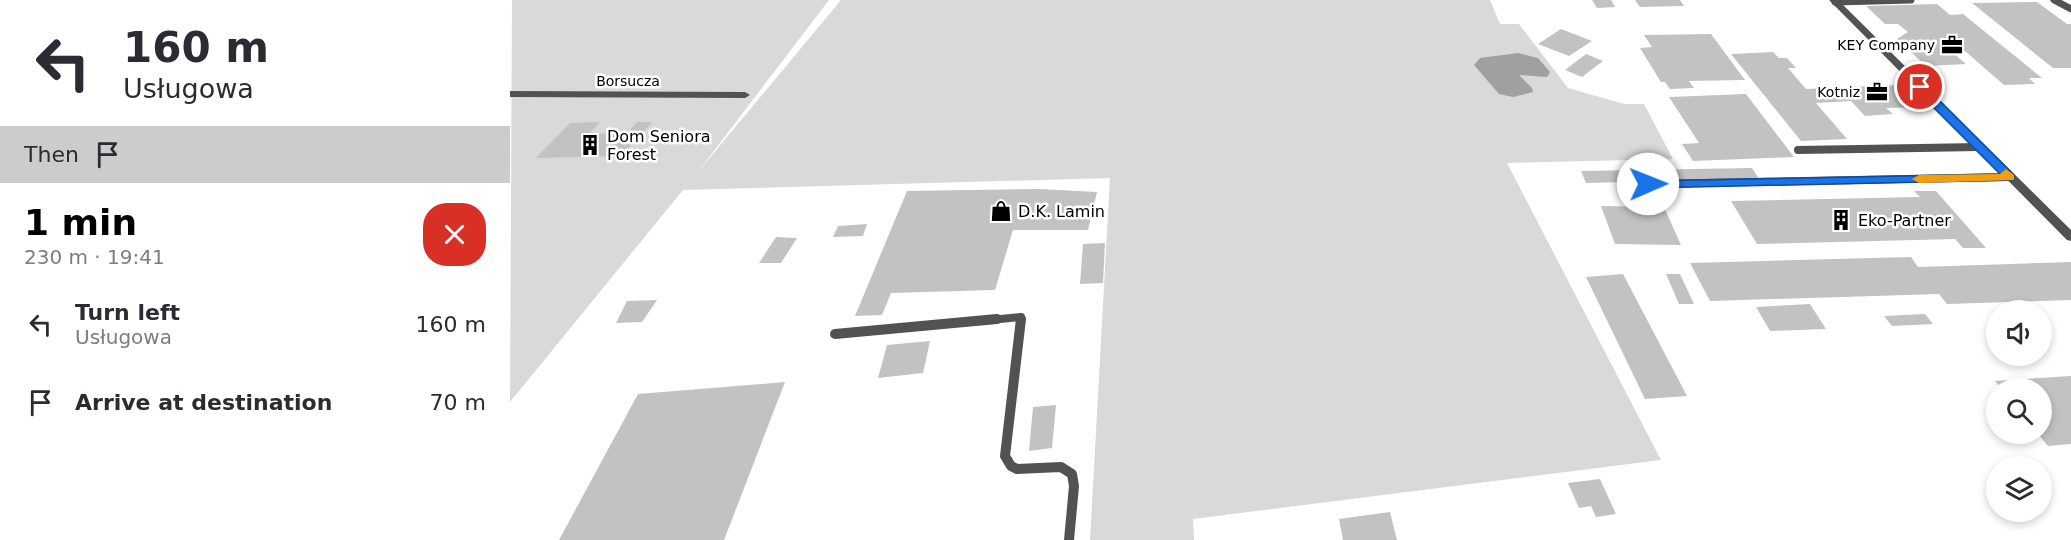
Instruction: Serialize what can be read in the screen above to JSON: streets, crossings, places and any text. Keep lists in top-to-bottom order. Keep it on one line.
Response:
{"streets":{"street":["Borsucza"]},"places":{"office":["KEY Company","Kotniz"],"building":["Dom Seniora Forest","Eko-Partner"],"shop":["D.K. Lamin"]},"page":{"turn":["160 m","Usługowa"],"then":"Then","heading":["1 min","230 m · 19:41"],"list":[{"name":"Turn left","note":"Usługowa","value":"160 m"},{"name":"Arrive at destination","value":"70 m"}]}}
